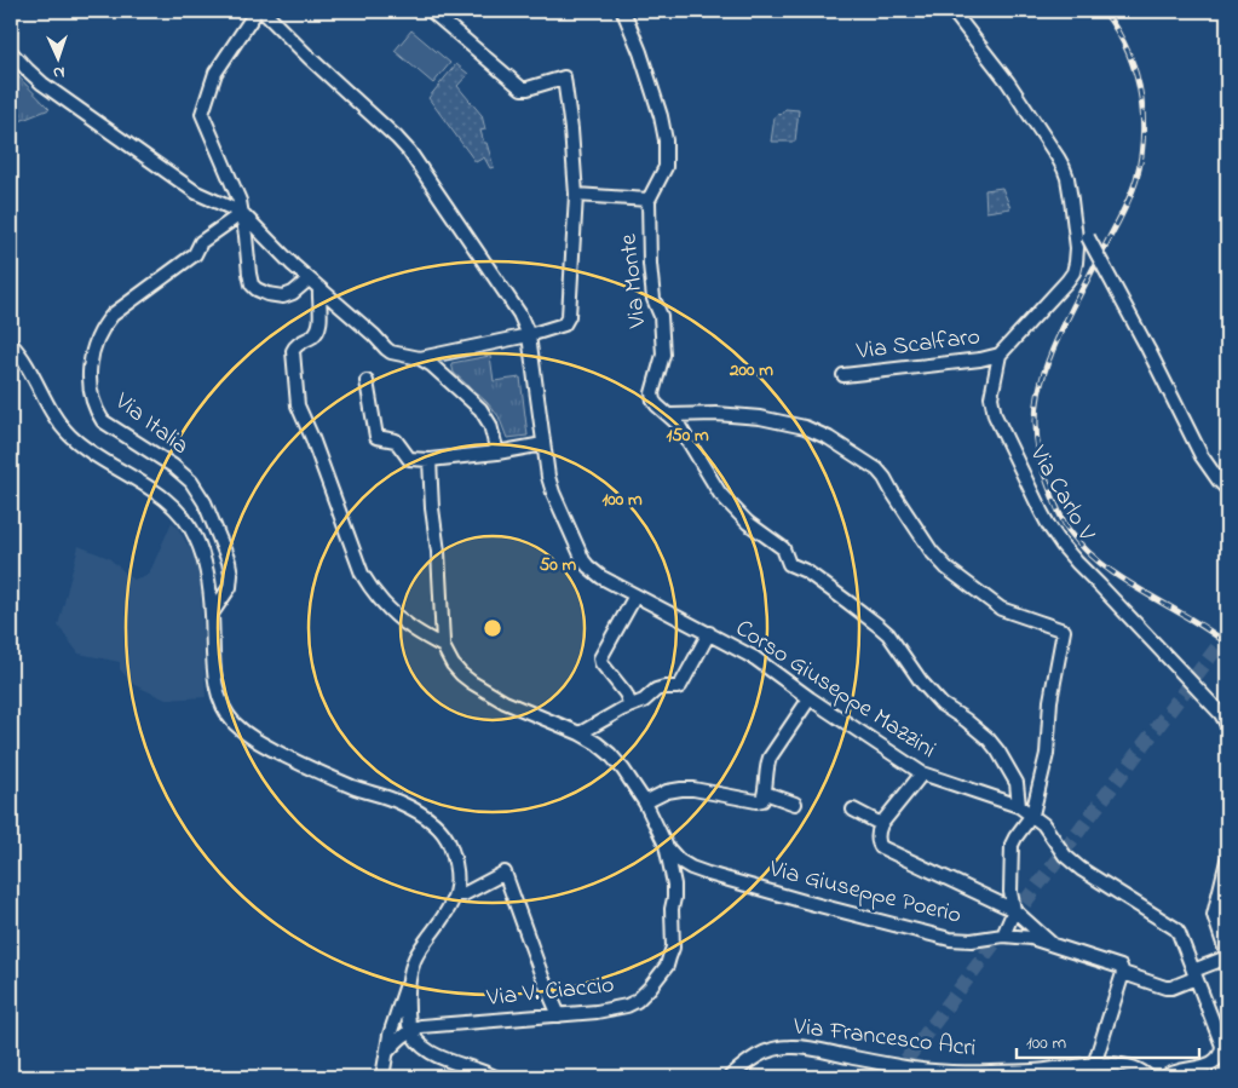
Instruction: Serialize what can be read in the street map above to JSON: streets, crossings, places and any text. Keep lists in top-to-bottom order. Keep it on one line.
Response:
{"streets":{"street":["Via Monte","Via Scalfaro","Via Italia","Via Carlo V","Corso Giuseppe Mazzini","Via Giuseppe Poerio","Via V. Ciaccio","Via Francesco Acri"]},"crossings":[["Via Scalfaro","Via Carlo V"],["Corso Giuseppe Mazzini","Via Giuseppe Poerio"],["Via Giuseppe Poerio","Via V. Ciaccio"]],"scale_bar":"100 m","north":"bottom","rings":["200 m","150 m","100 m","50 m"]}
